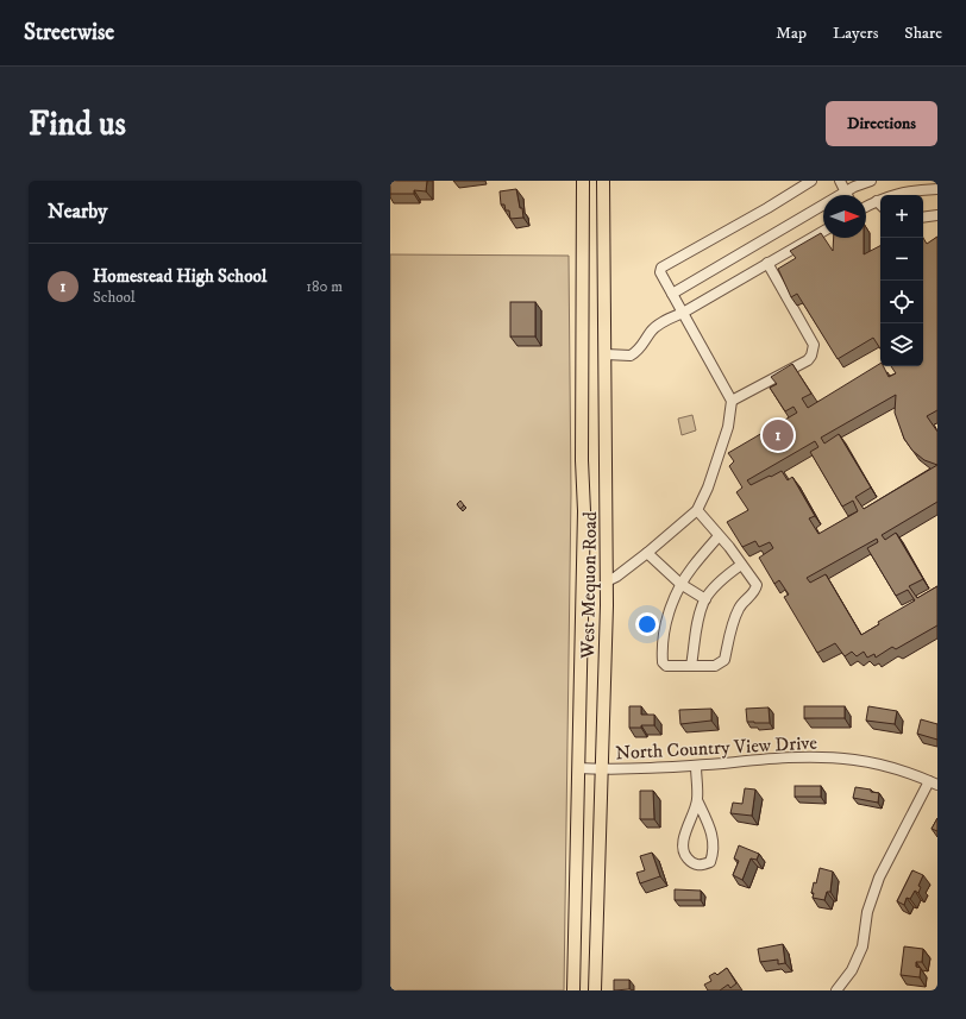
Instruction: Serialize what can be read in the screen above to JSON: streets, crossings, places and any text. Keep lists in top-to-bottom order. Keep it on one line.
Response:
{"streets":{"main road":["West Mequon Road"],"street":["North Country View Drive"]},"crossings":[["West Mequon Road","North Country View Drive"]],"north":"right","page":{"header":"Streetwise","nav":["Map","Layers","Share"],"buttons":"Directions","title":"Find us","heading":"Nearby","map_buttons":["+","−"],"list":[{"mark":"1","name":"Homestead High School","note":"School","value":"180 m"}],"pins":"1"}}
